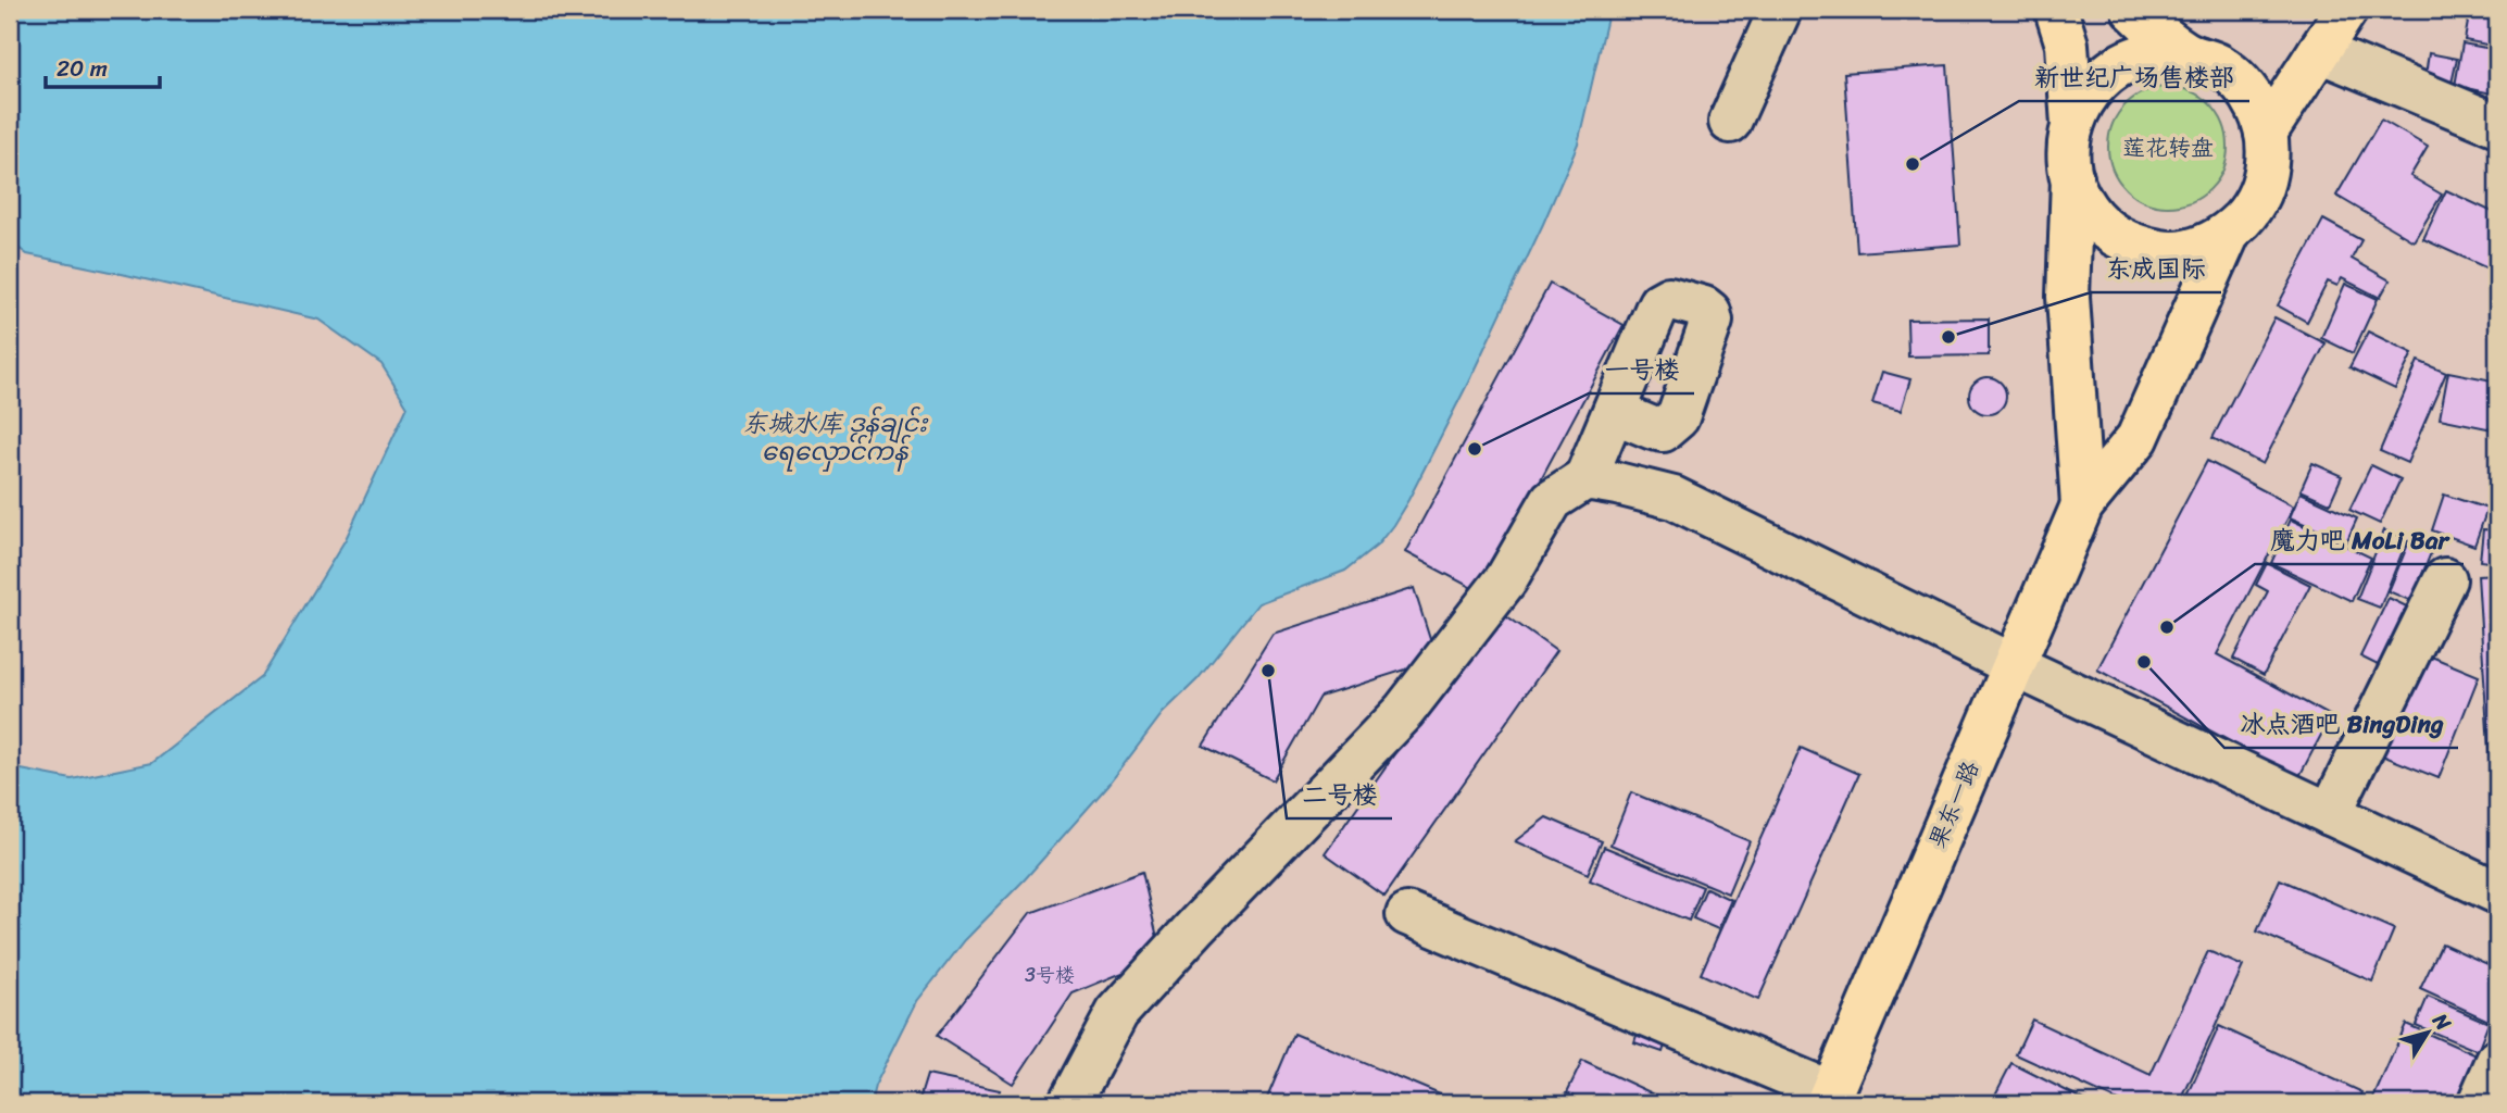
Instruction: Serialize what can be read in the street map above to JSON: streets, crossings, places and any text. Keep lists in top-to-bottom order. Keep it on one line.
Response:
{"streets":{"main road":["果东一路"]},"water":["东城水库 ဒွန်ချင်း ရေလှောင်ကန်"],"parks":["莲花转盘"],"places":["新世纪广场售楼部","东成国际","一号楼","魔力吧 MoLi Bar","冰点酒吧 BingDing","二号楼"],"house_numbers":["3号楼"],"scale_bar":"20 m","north":"top right"}
